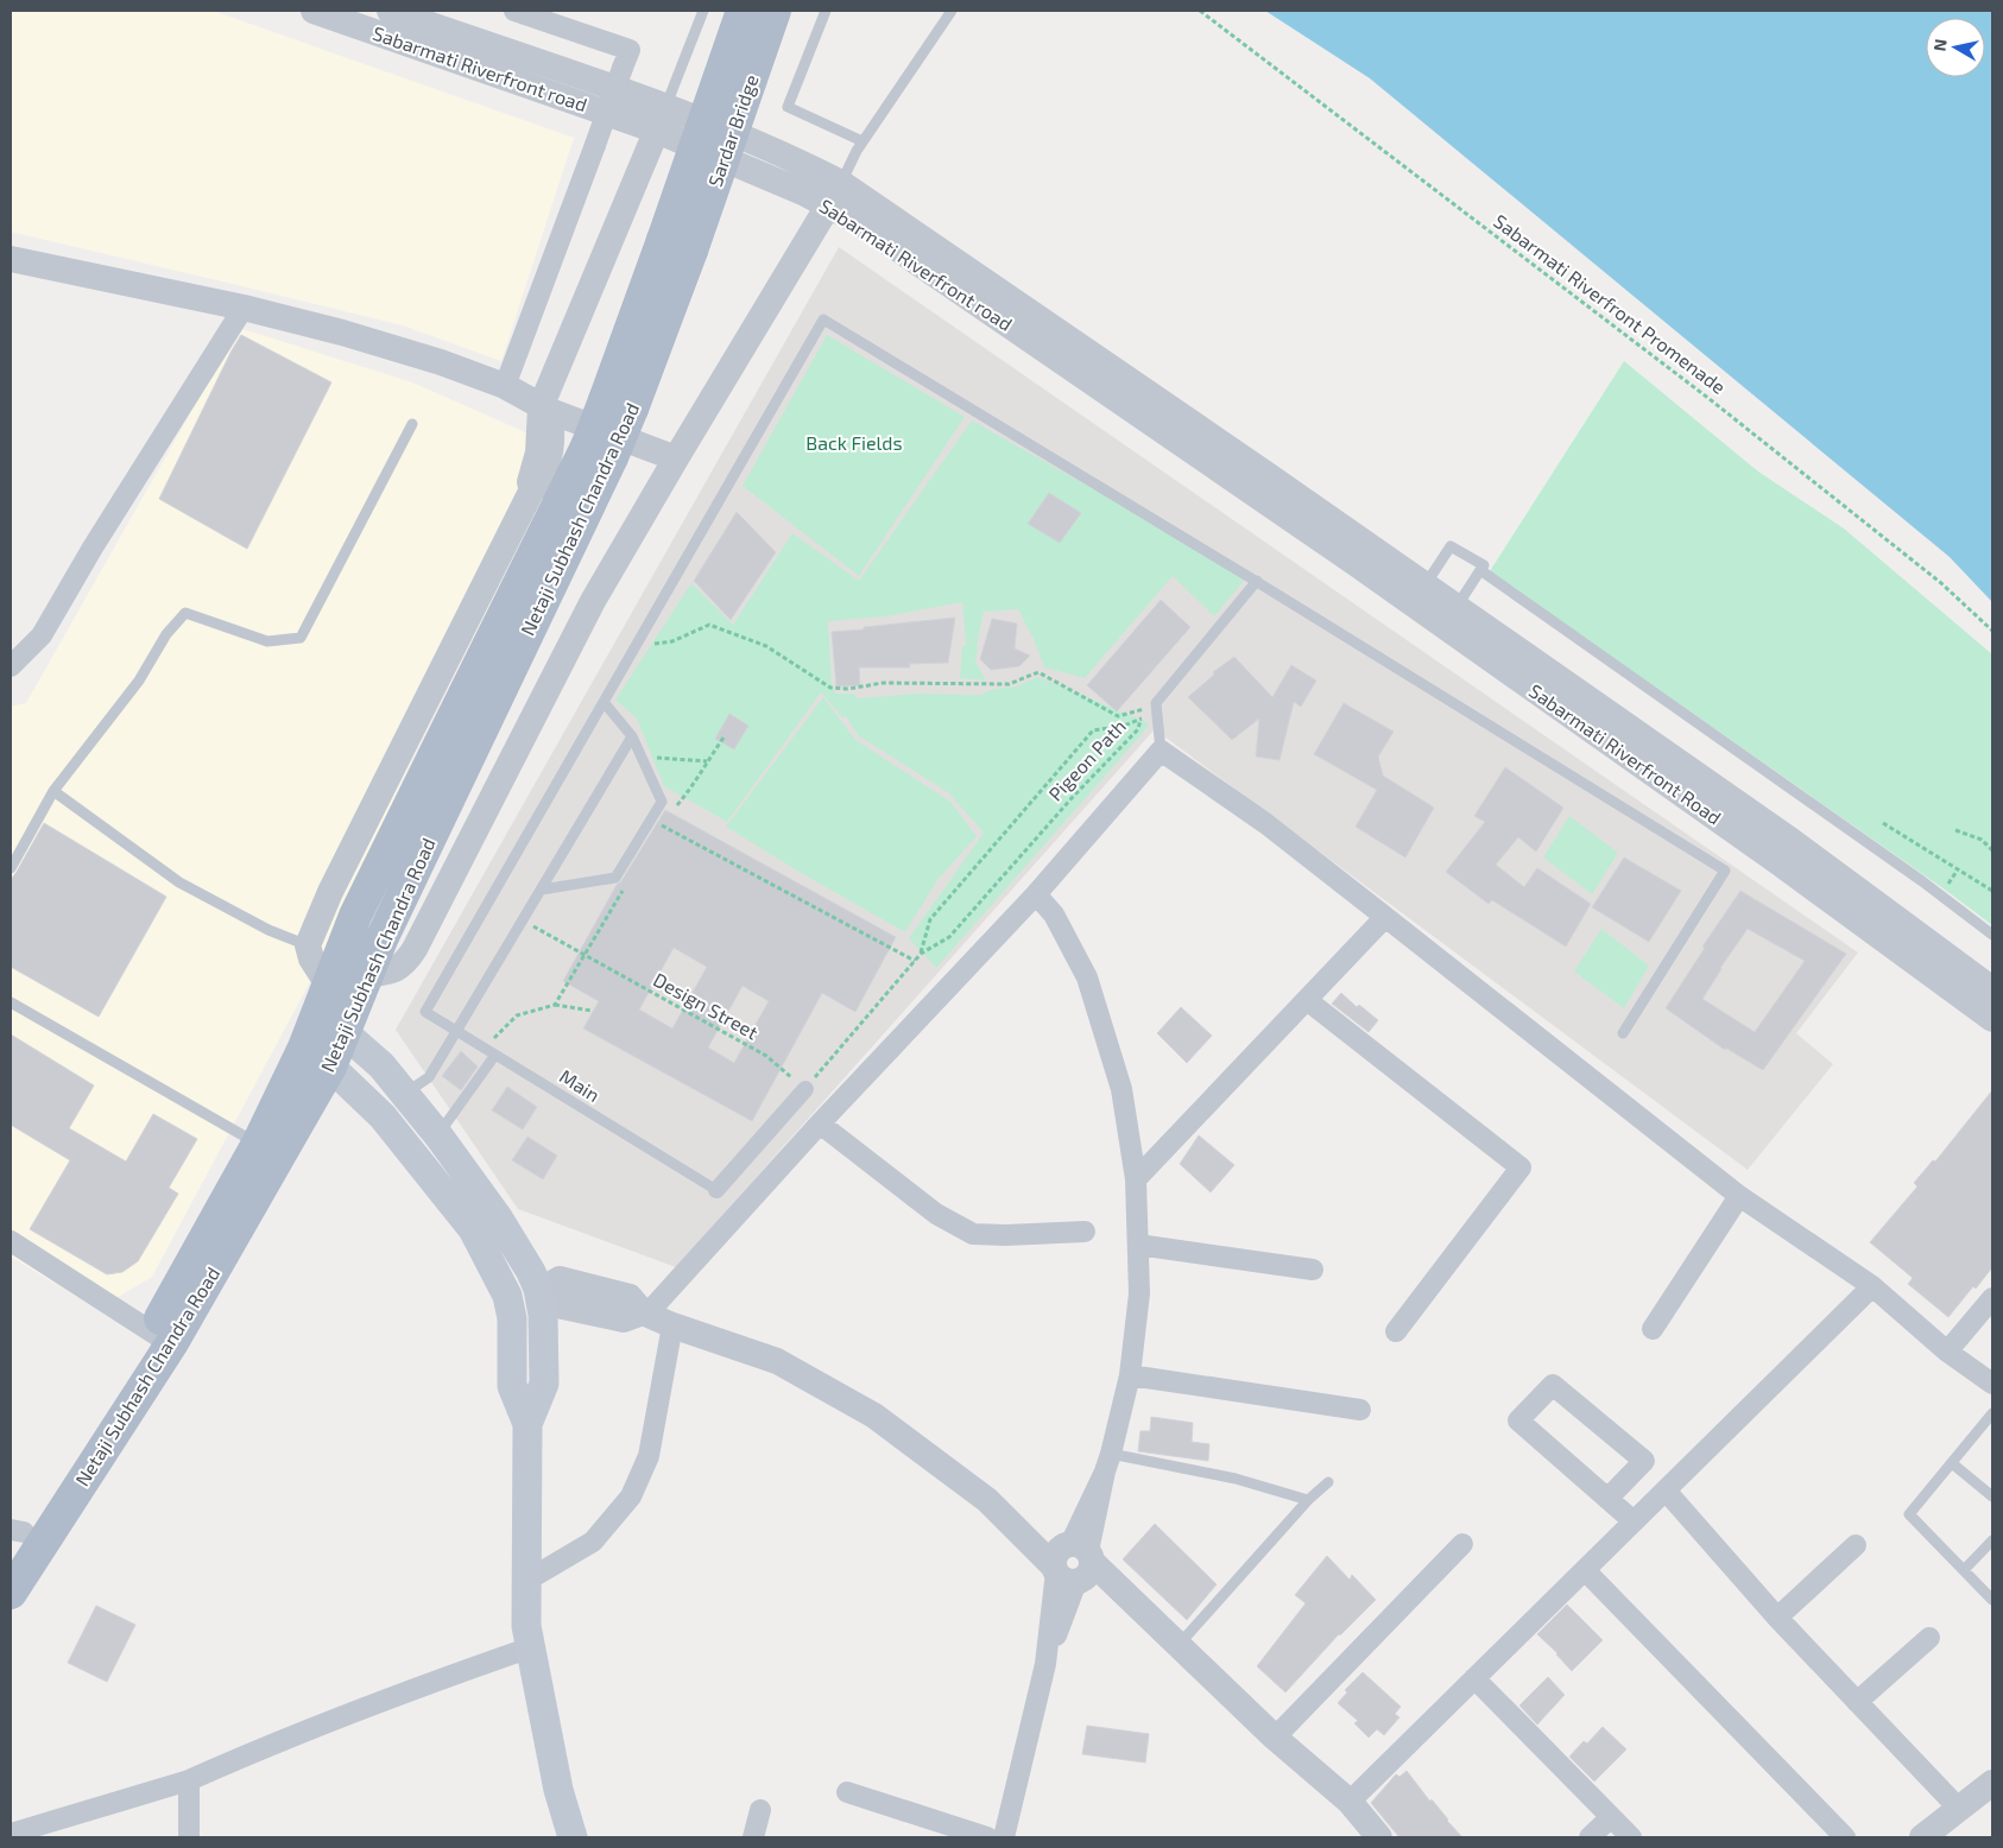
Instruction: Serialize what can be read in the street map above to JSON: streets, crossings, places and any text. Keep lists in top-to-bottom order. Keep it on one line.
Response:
{"streets":{"main road":["Sardar Bridge","Netaji Subhash Chandra Road"],"street":["Sabarmati Riverfront road","Sabarmati Riverfront Road"],"lane":["Main"],"path":["Sabarmati Riverfront Promenade","Pigeon Path","Design Street"]},"crossings":[["Sabarmati Riverfront road","Sabarmati Riverfront Road"],["Sardar Bridge","Netaji Subhash Chandra Road"],["Pigeon Path","Design Street"]],"parks":["Back Fields"],"north":"left"}
